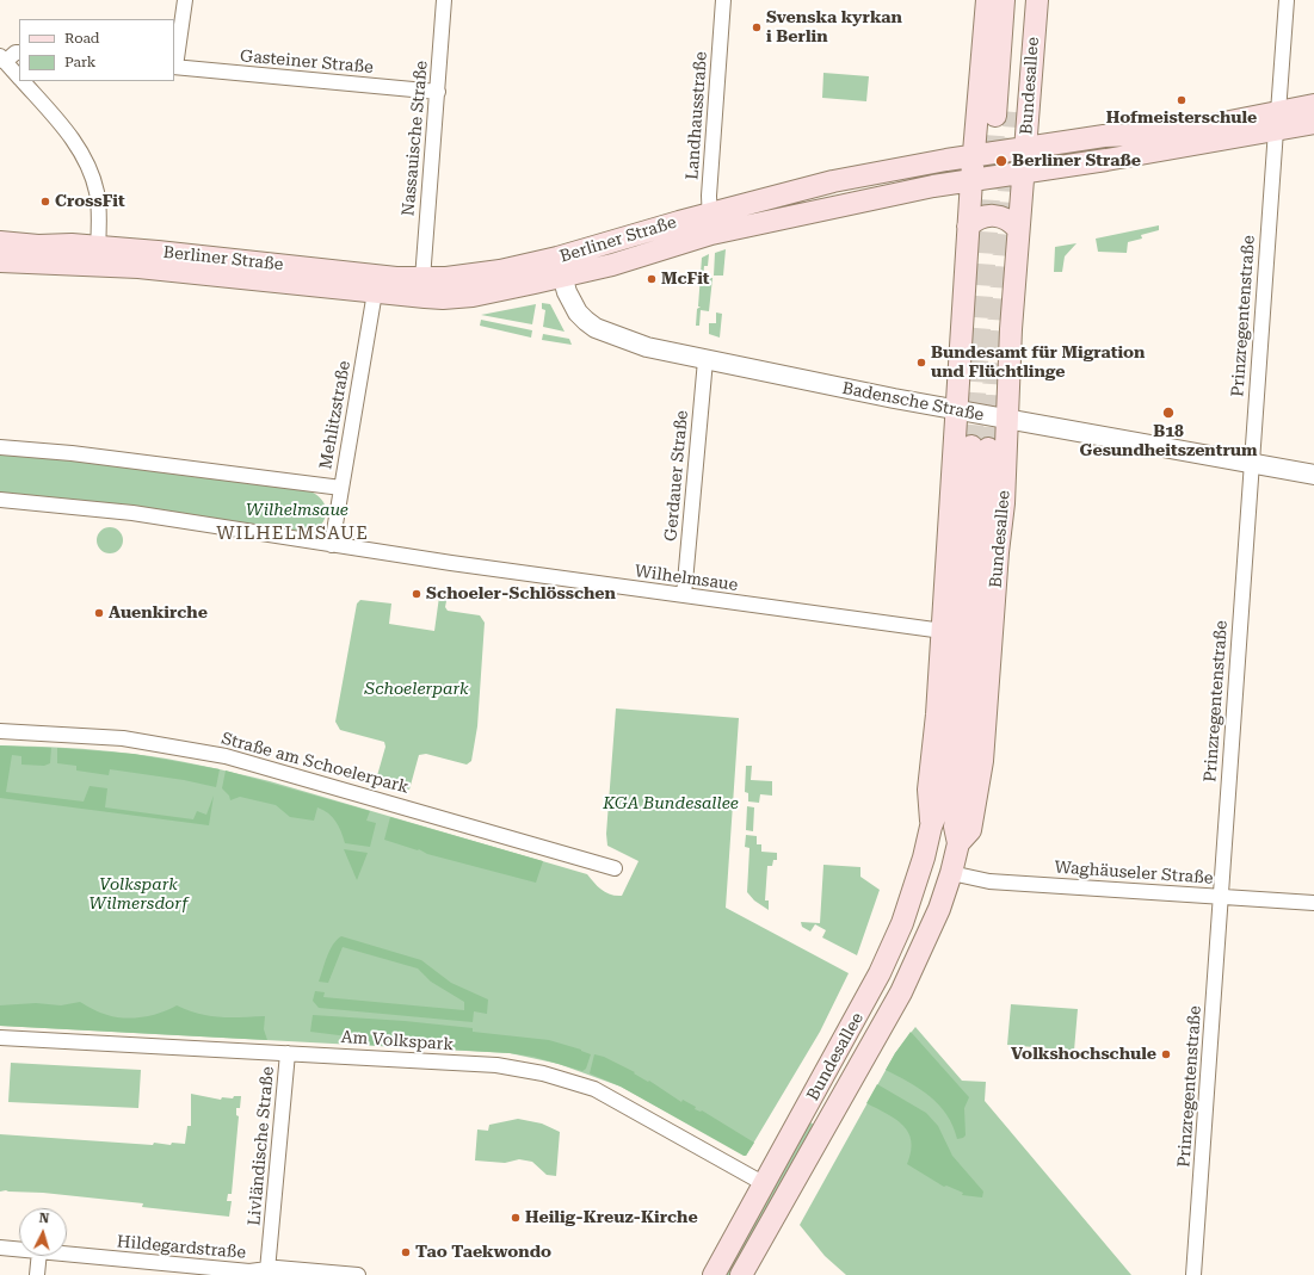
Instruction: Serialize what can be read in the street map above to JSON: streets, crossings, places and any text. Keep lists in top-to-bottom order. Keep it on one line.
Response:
{"streets":{"main road":["Bundesallee","Berliner Straße"],"street":["Gasteiner Straße","Landhausstraße","Nassauische Straße","Prinzregentenstraße","Badensche Straße","Mehlitzstraße","Gerdauer Straße","Wilhelmsaue","Straße am Schoelerpark","Waghäuseler Straße","Am Volkspark","Livländische Straße","Hildegardstraße"]},"crossings":[["Gasteiner Straße","Nassauische Straße"],["Bundesallee","Berliner Straße"],["Bundesallee","Badensche Straße"],["Bundesallee","Wilhelmsaue"],["Bundesallee","Waghäuseler Straße"],["Bundesallee","Am Volkspark"],["Landhausstraße","Berliner Straße"],["Nassauische Straße","Berliner Straße"],["Berliner Straße","Prinzregentenstraße"],["Berliner Straße","Badensche Straße"],["Berliner Straße","Mehlitzstraße"],["Prinzregentenstraße","Badensche Straße"],["Prinzregentenstraße","Waghäuseler Straße"],["Badensche Straße","Gerdauer Straße"],["Mehlitzstraße","Wilhelmsaue"],["Gerdauer Straße","Wilhelmsaue"],["Am Volkspark","Livländische Straße"],["Livländische Straße","Hildegardstraße"]],"districts":["WILHELMSAUE"],"parks":["Wilhelmsaue","Schoelerpark","KGA Bundesallee","Volkspark Wilmersdorf"],"places":["Svenska kyrkan i Berlin","Hofmeisterschule","Berliner Straße","CrossFit","McFit","Bundesamt für Migration und Flüchtlinge","B18 Gesundheitszentrum","Schoeler-Schlösschen","Auenkirche","Volkshochschule","Heilig-Kreuz-Kirche","Tao Taekwondo"],"legend":["Road","Park"],"north":"top"}
